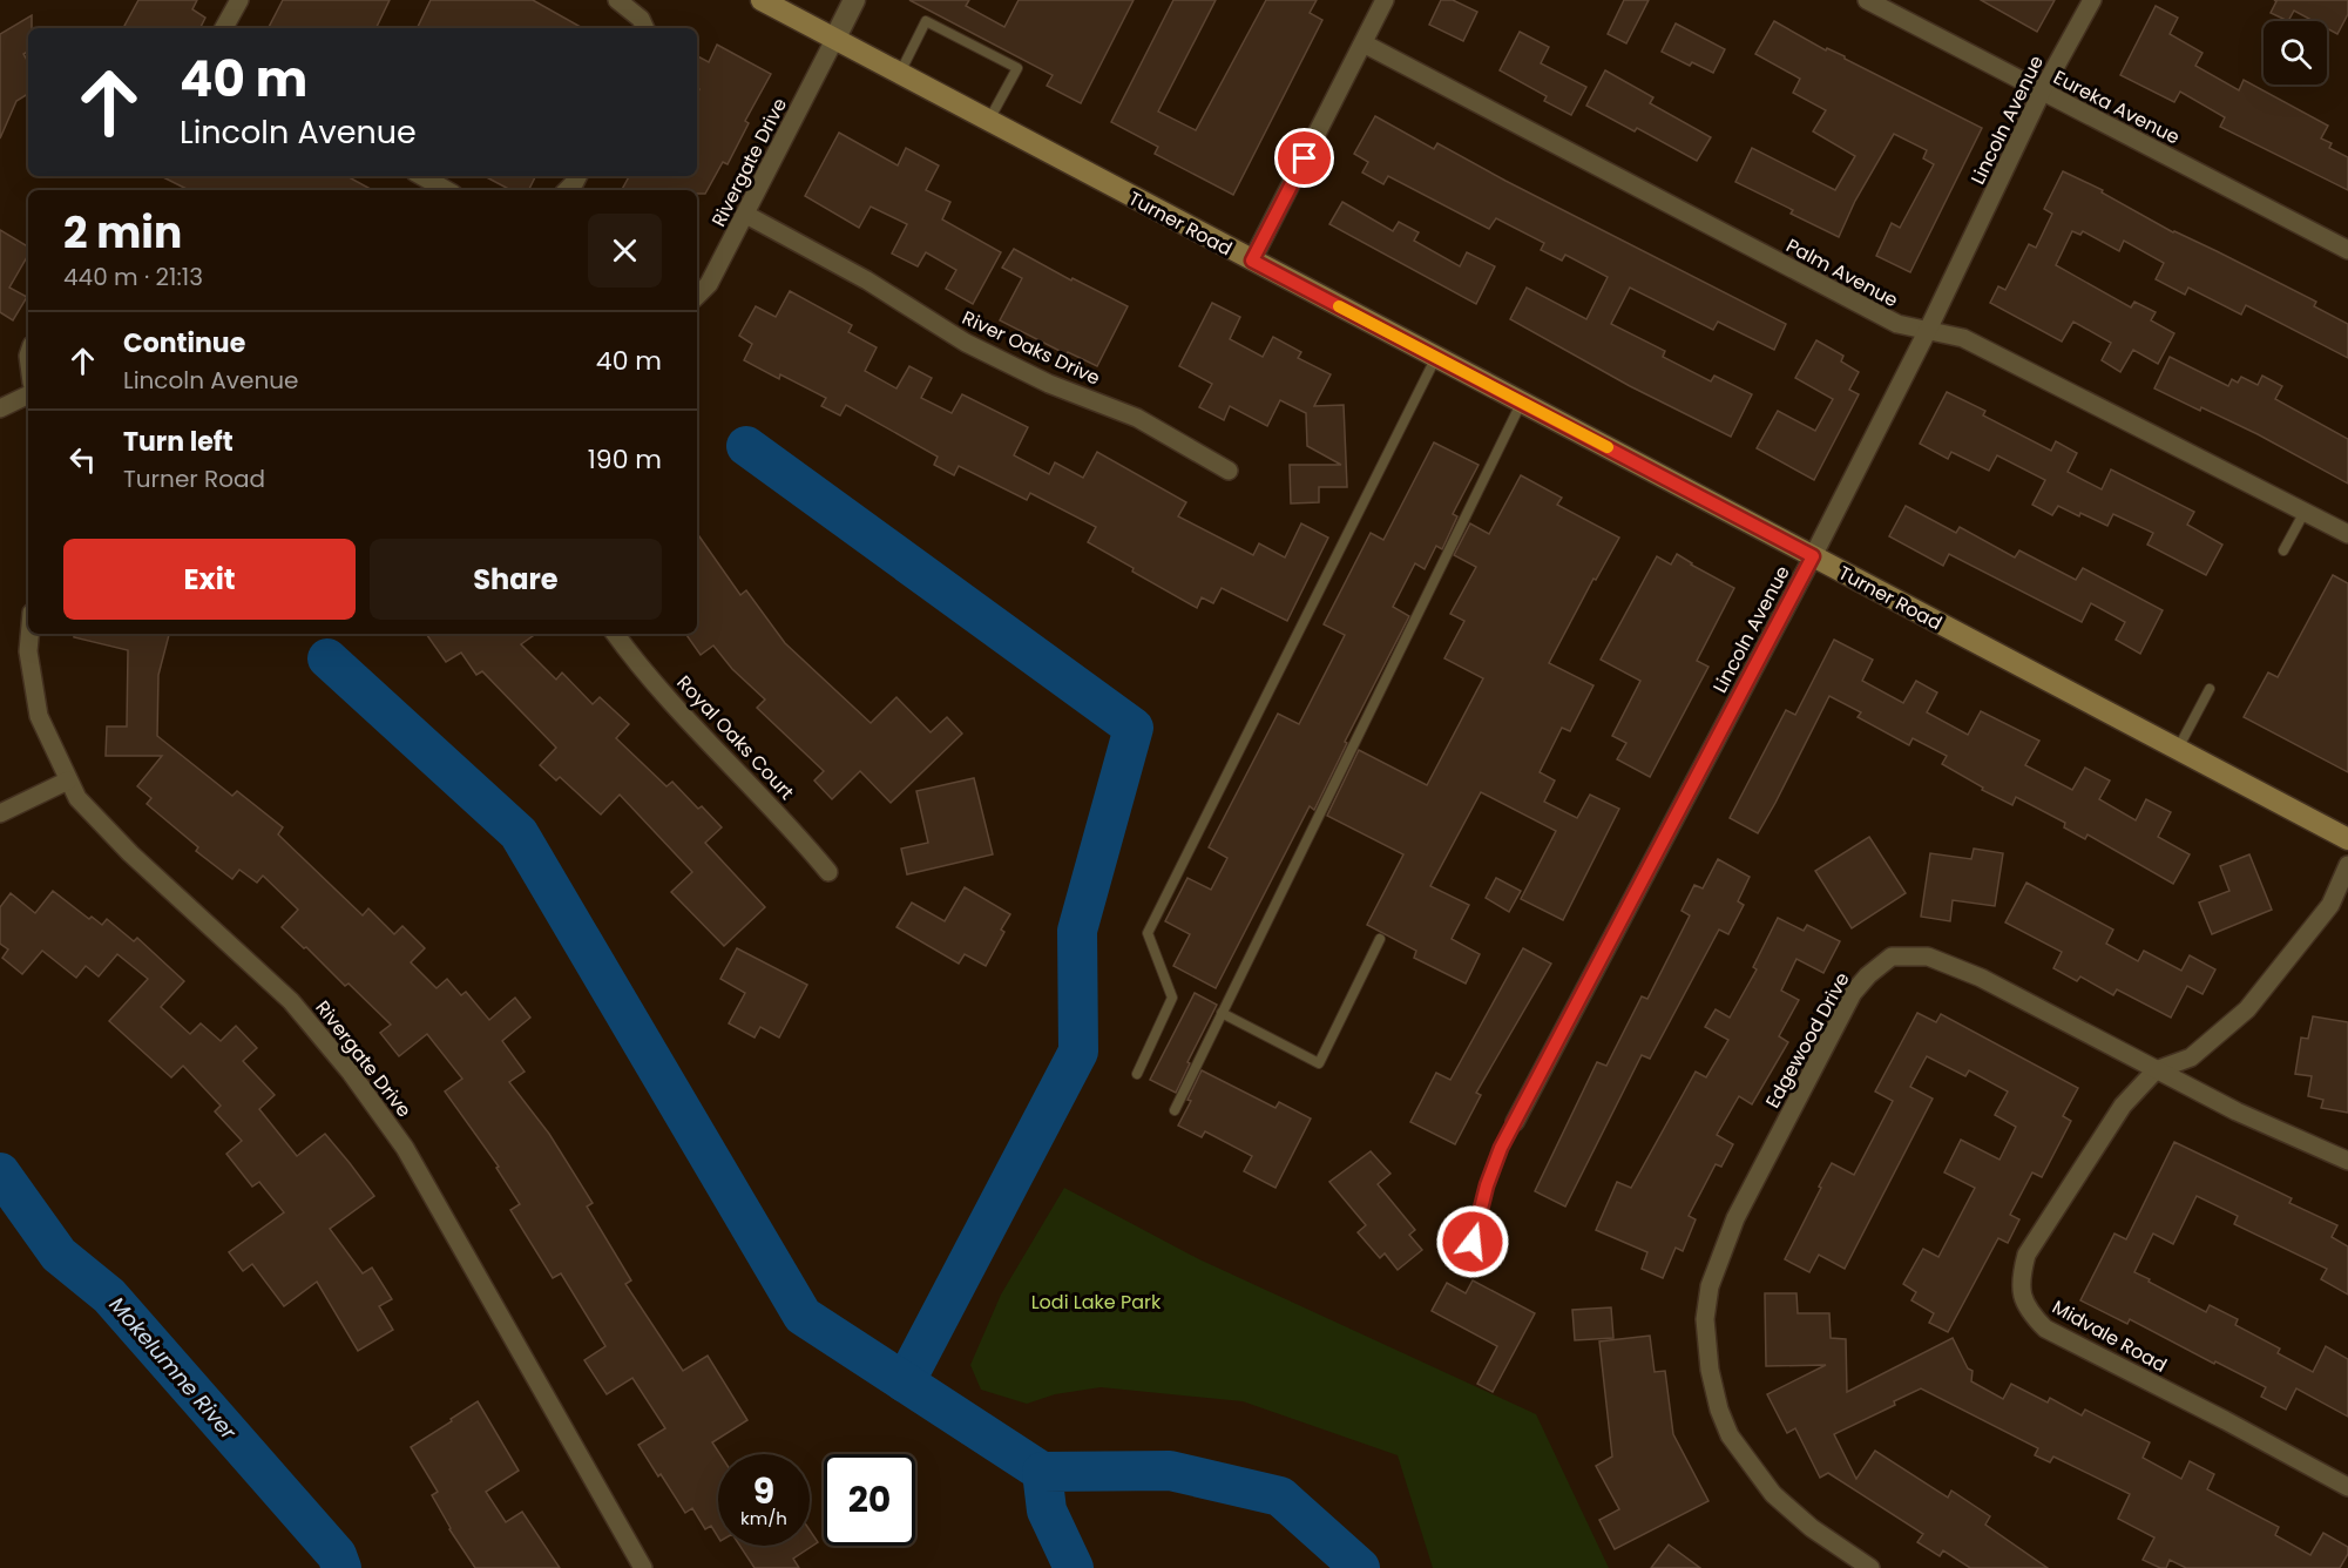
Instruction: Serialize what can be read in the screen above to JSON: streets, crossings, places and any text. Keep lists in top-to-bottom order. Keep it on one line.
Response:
{"streets":{"main road":["Turner Road"],"street":["Eureka Avenue","Lincoln Avenue","Rivergate Drive","Palm Avenue","River Oaks Drive","Royal Oaks Court","Edgewood Drive","Midvale Road"]},"crossings":[["Eureka Avenue","Lincoln Avenue"],["Lincoln Avenue","Turner Road"],["Lincoln Avenue","Palm Avenue"],["Rivergate Drive","Turner Road"],["Rivergate Drive","River Oaks Drive"],["Edgewood Drive","Midvale Road"]],"water":["Mokelumne River"],"parks":["Lodi Lake Park"],"page":{"turn":["40 m","Lincoln Avenue"],"heading":["2 min","440 m · 21:13"],"list":[{"name":"Continue","note":"Lincoln Avenue","value":"40 m"},{"name":"Turn left","note":"Turner Road","value":"190 m"}],"buttons":["Exit","Share"],"speed":"9 km/h","limit":"20"}}
